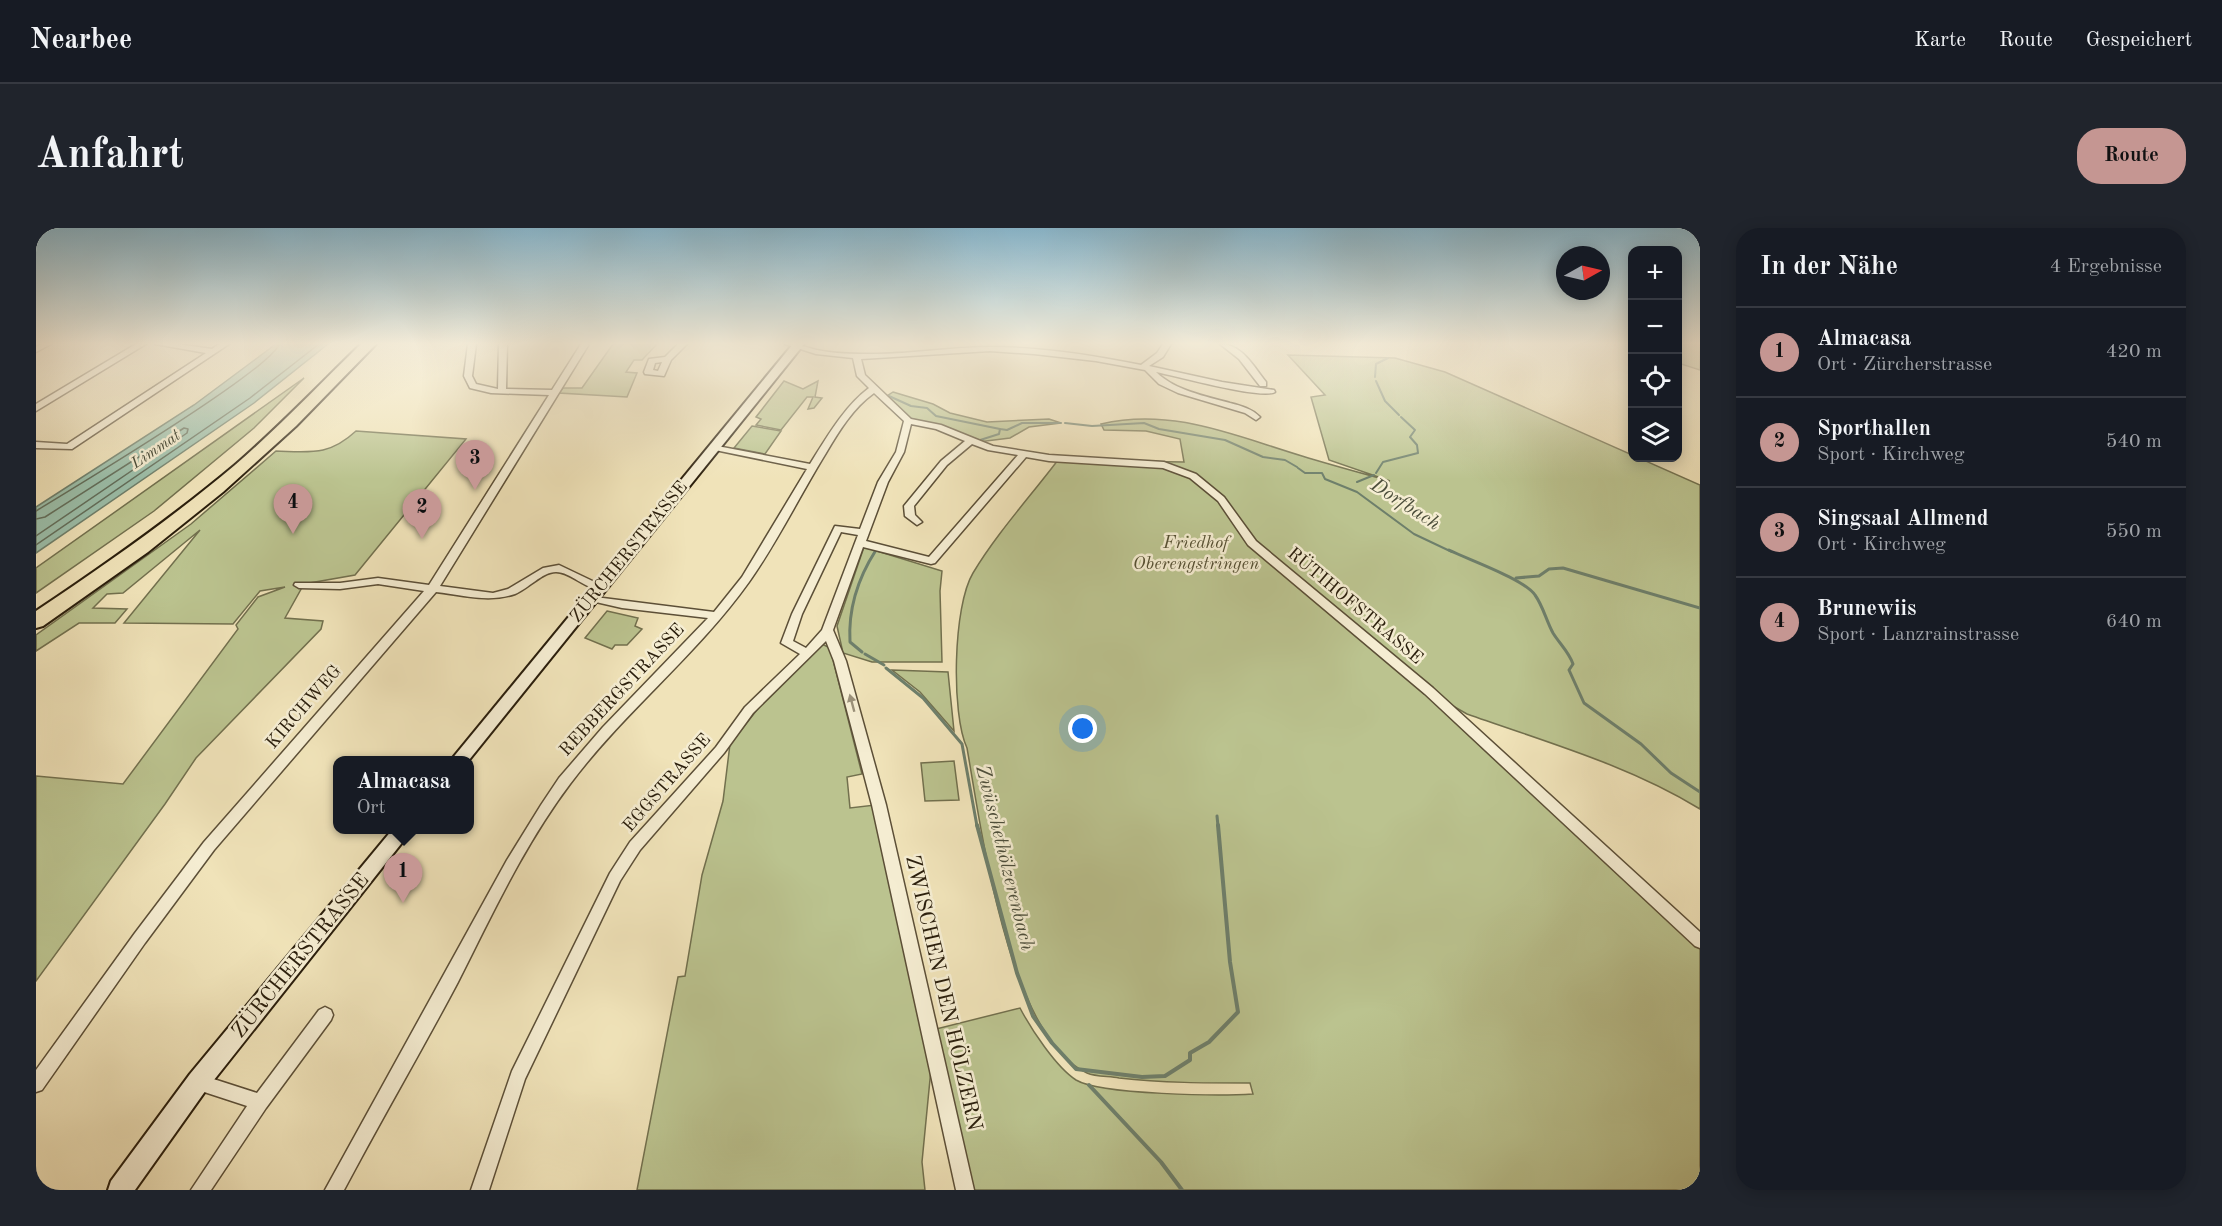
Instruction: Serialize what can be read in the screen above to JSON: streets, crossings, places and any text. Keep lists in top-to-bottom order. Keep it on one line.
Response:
{"streets":{"main road":["ZÜRCHERSTRASSE"],"street":["RÜTIHOFSTRASSE","REBBERGSTRASSE","KIRCHWEG","EGGSTRASSE","ZWISCHEN DEN HÖLZERN"]},"crossings":[["RÜTIHOFSTRASSE","REBBERGSTRASSE"],["RÜTIHOFSTRASSE","EGGSTRASSE"],["EGGSTRASSE","ZWISCHEN DEN HÖLZERN"]],"one_way":["ZWISCHEN DEN HÖLZERN"],"water":["Limmat","Dorfbach","Zwüschethölzerenbach"],"parks":["Friedhof Oberengstringen"],"north":"right","page":{"header":"Nearbee","nav":["Karte","Route","Gespeichert"],"buttons":"Route","title":"Anfahrt","heading":["In der Nähe","4 Ergebnisse"],"map_buttons":["+","−"],"list":[{"mark":"1","name":"Almacasa","note":"Ort · Zürcherstrasse","value":"420 m"},{"mark":"2","name":"Sporthallen","note":"Sport · Kirchweg","value":"540 m"},{"mark":"3","name":"Singsaal Allmend","note":"Ort · Kirchweg","value":"550 m"},{"mark":"4","name":"Brunewiis","note":"Sport · Lanzrainstrasse","value":"640 m"}],"pins":["3","4","2","1"],"popup":["Almacasa","Ort"]}}
